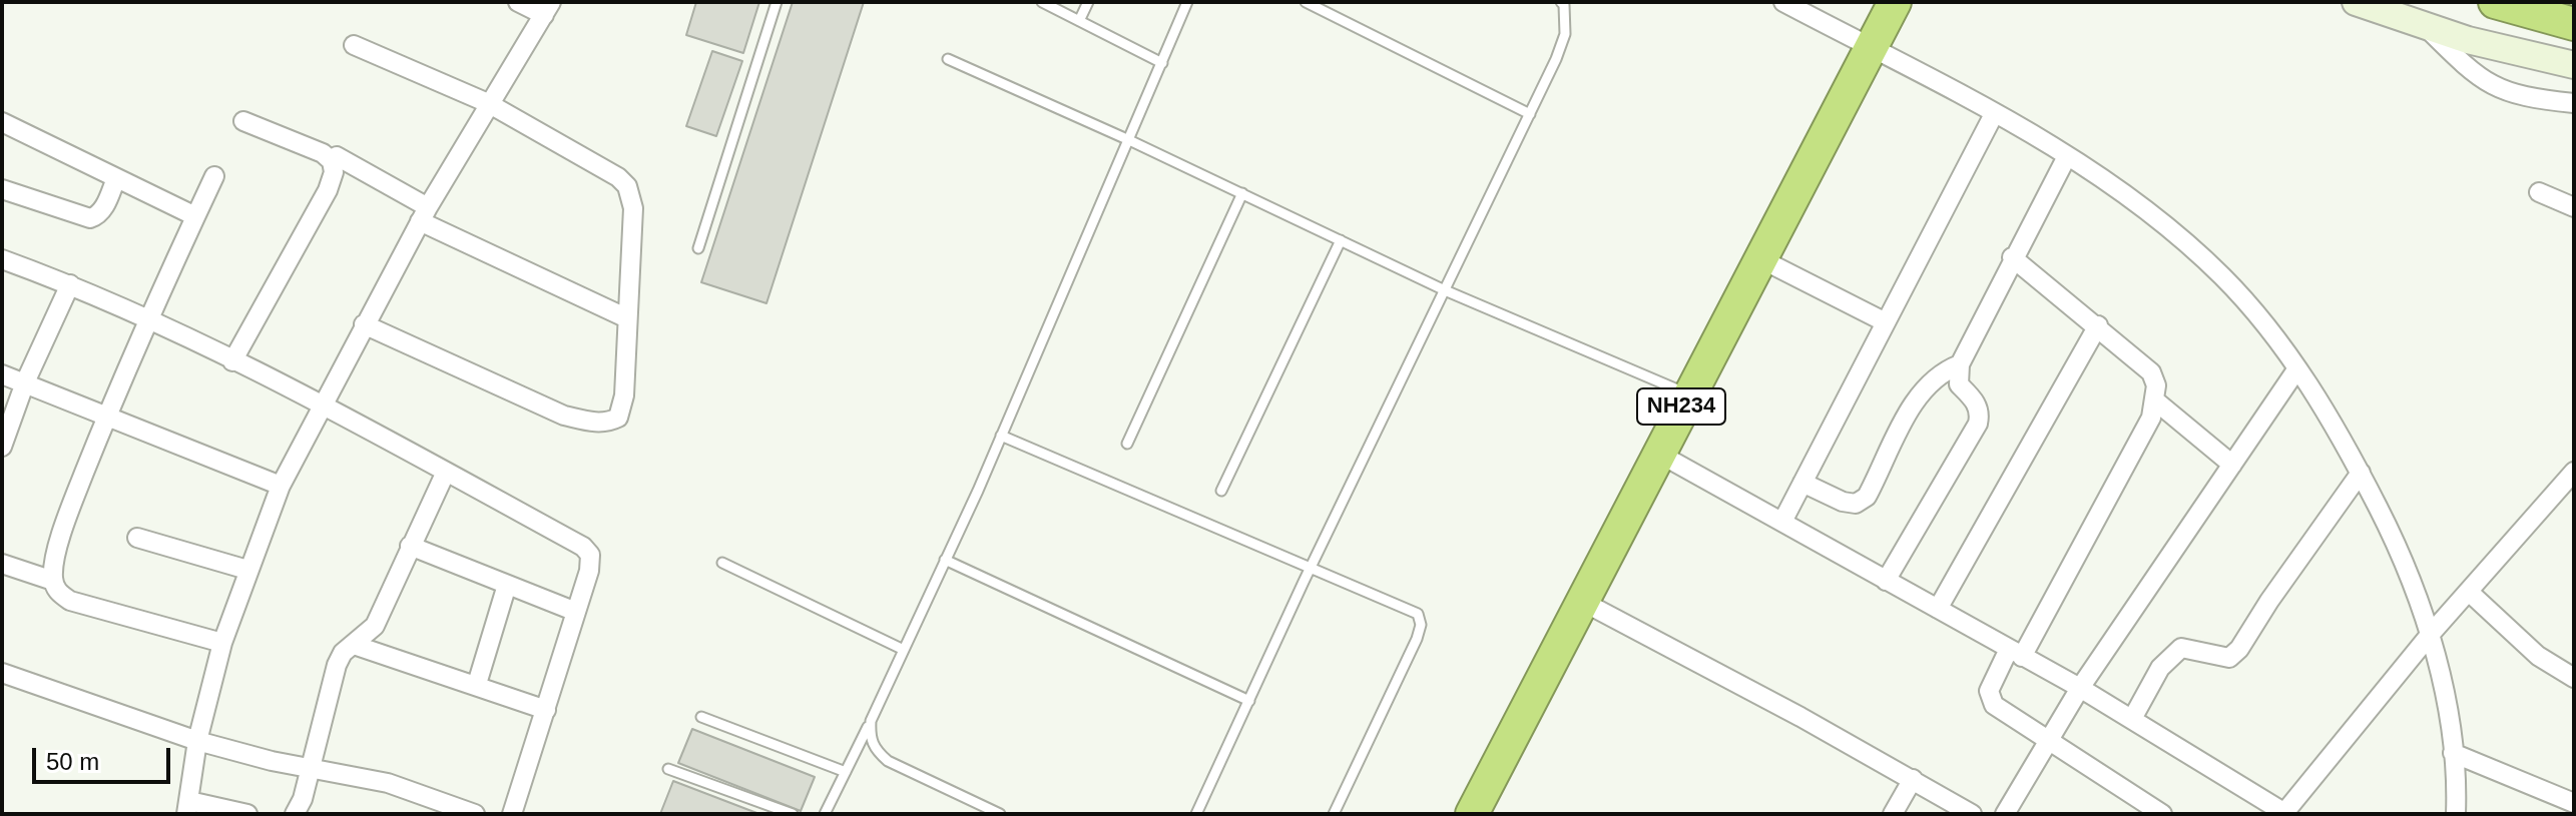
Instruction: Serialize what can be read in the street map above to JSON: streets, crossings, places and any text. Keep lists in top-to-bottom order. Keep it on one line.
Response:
{"streets":{"highway":["NH234"]},"scale_bar":"50 m"}
